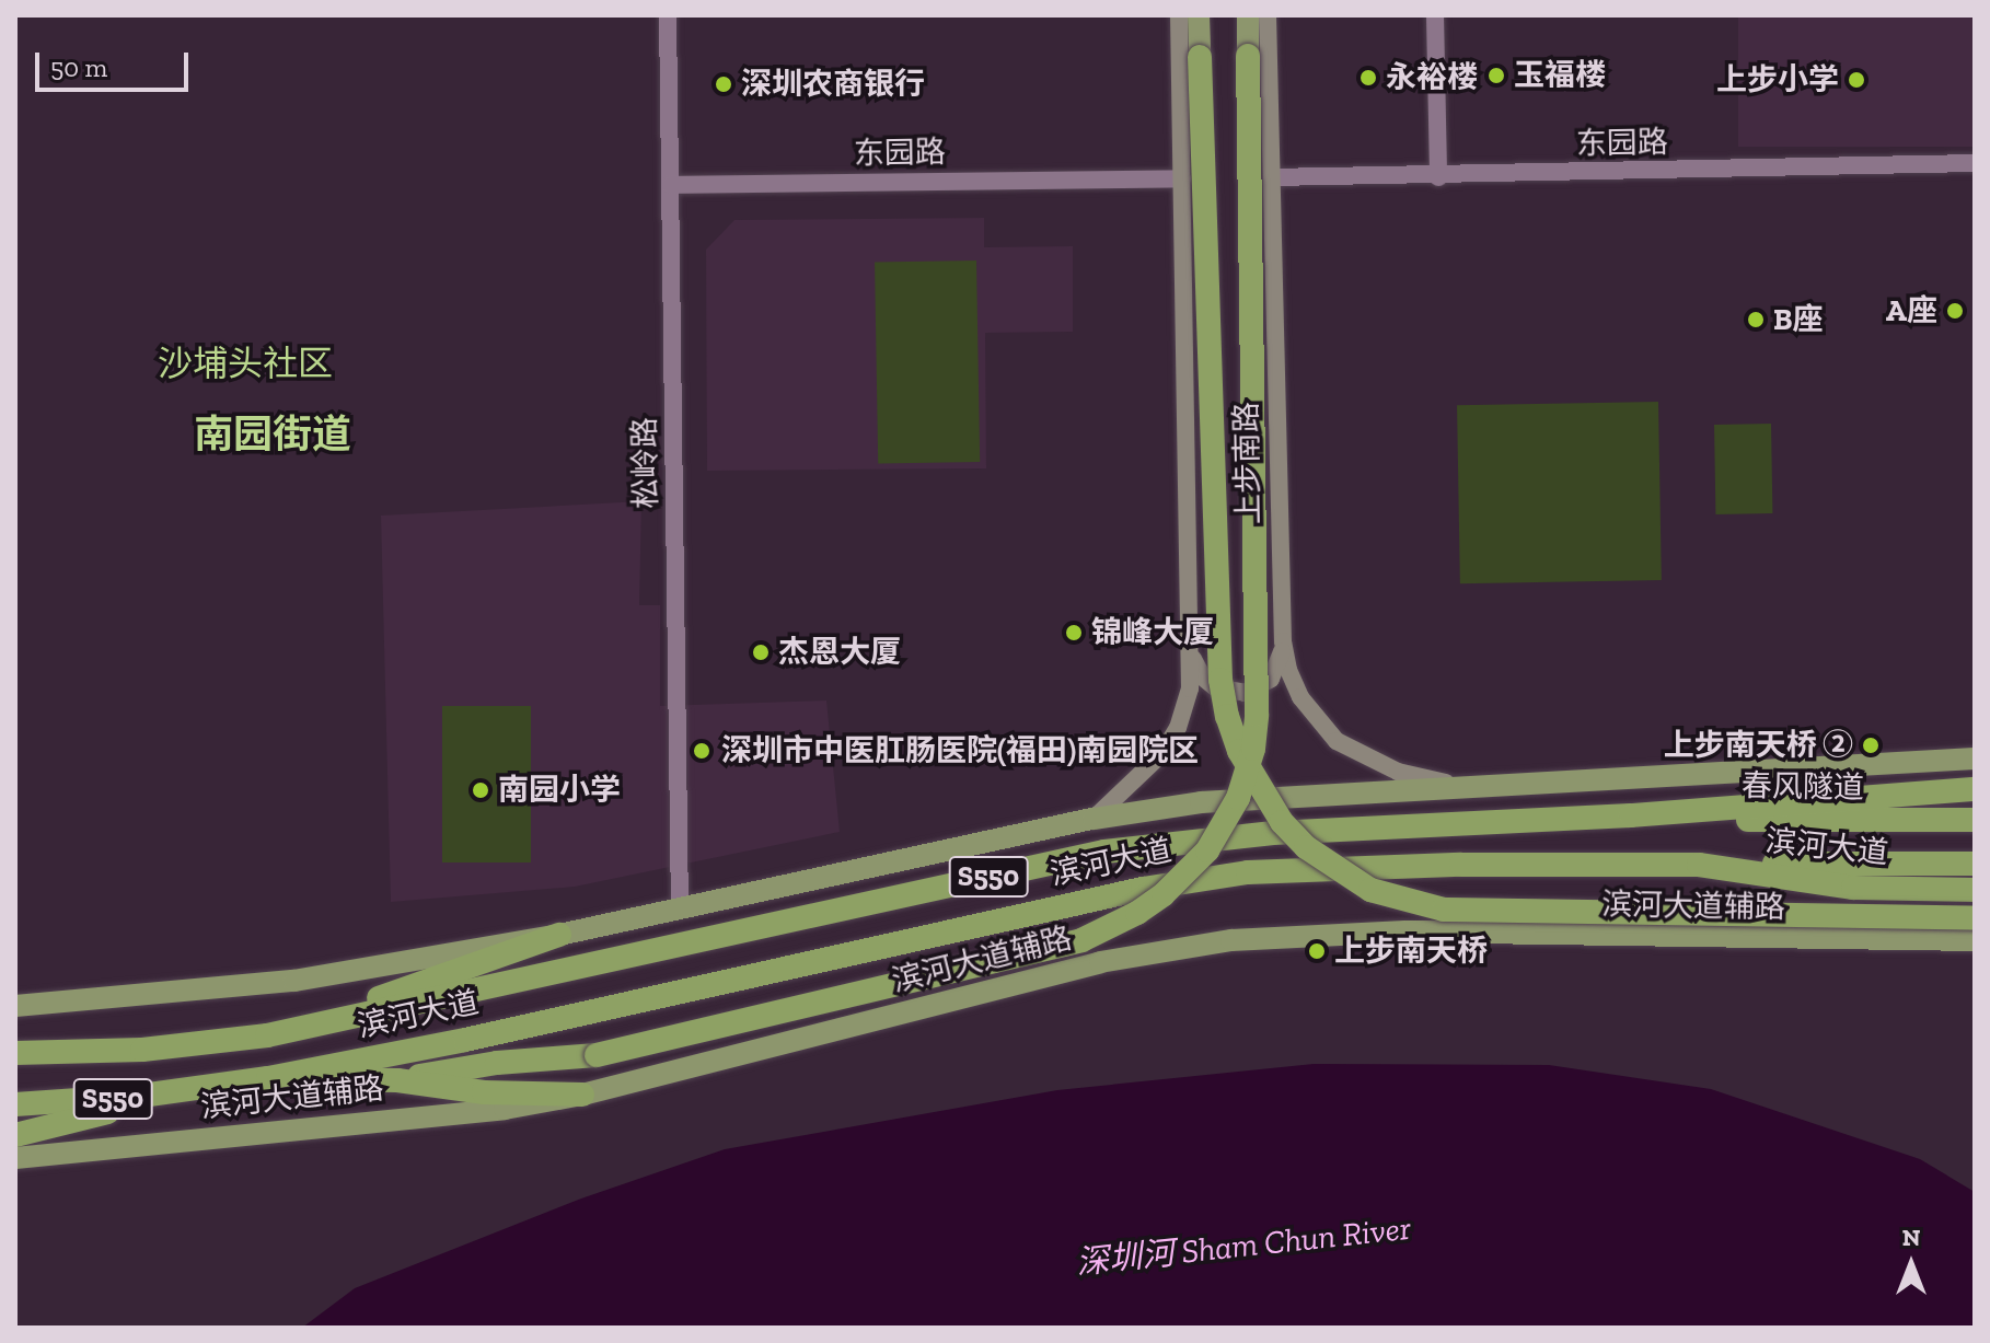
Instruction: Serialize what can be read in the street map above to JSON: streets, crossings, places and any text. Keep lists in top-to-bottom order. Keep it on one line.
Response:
{"streets":{"highway":["春风隧道","滨河大道","S550"],"main road":["上步南路","滨河大道辅路"],"street":["东园路","松岭路"]},"crossings":[["东园路","松岭路"],["东园路","上步南路"],["春风隧道","滨河大道"]],"districts":["沙埔头社区","南园街道"],"water":["深圳河 Sham Chun River"],"places":["玉福楼","永裕楼","上步小学","深圳农商银行","A座","B座","锦峰大厦","杰恩大厦","上步南天桥 ②","深圳市中医肛肠医院(福田)南园院区","南园小学","上步南天桥"],"scale_bar":"50 m","north":"top"}
